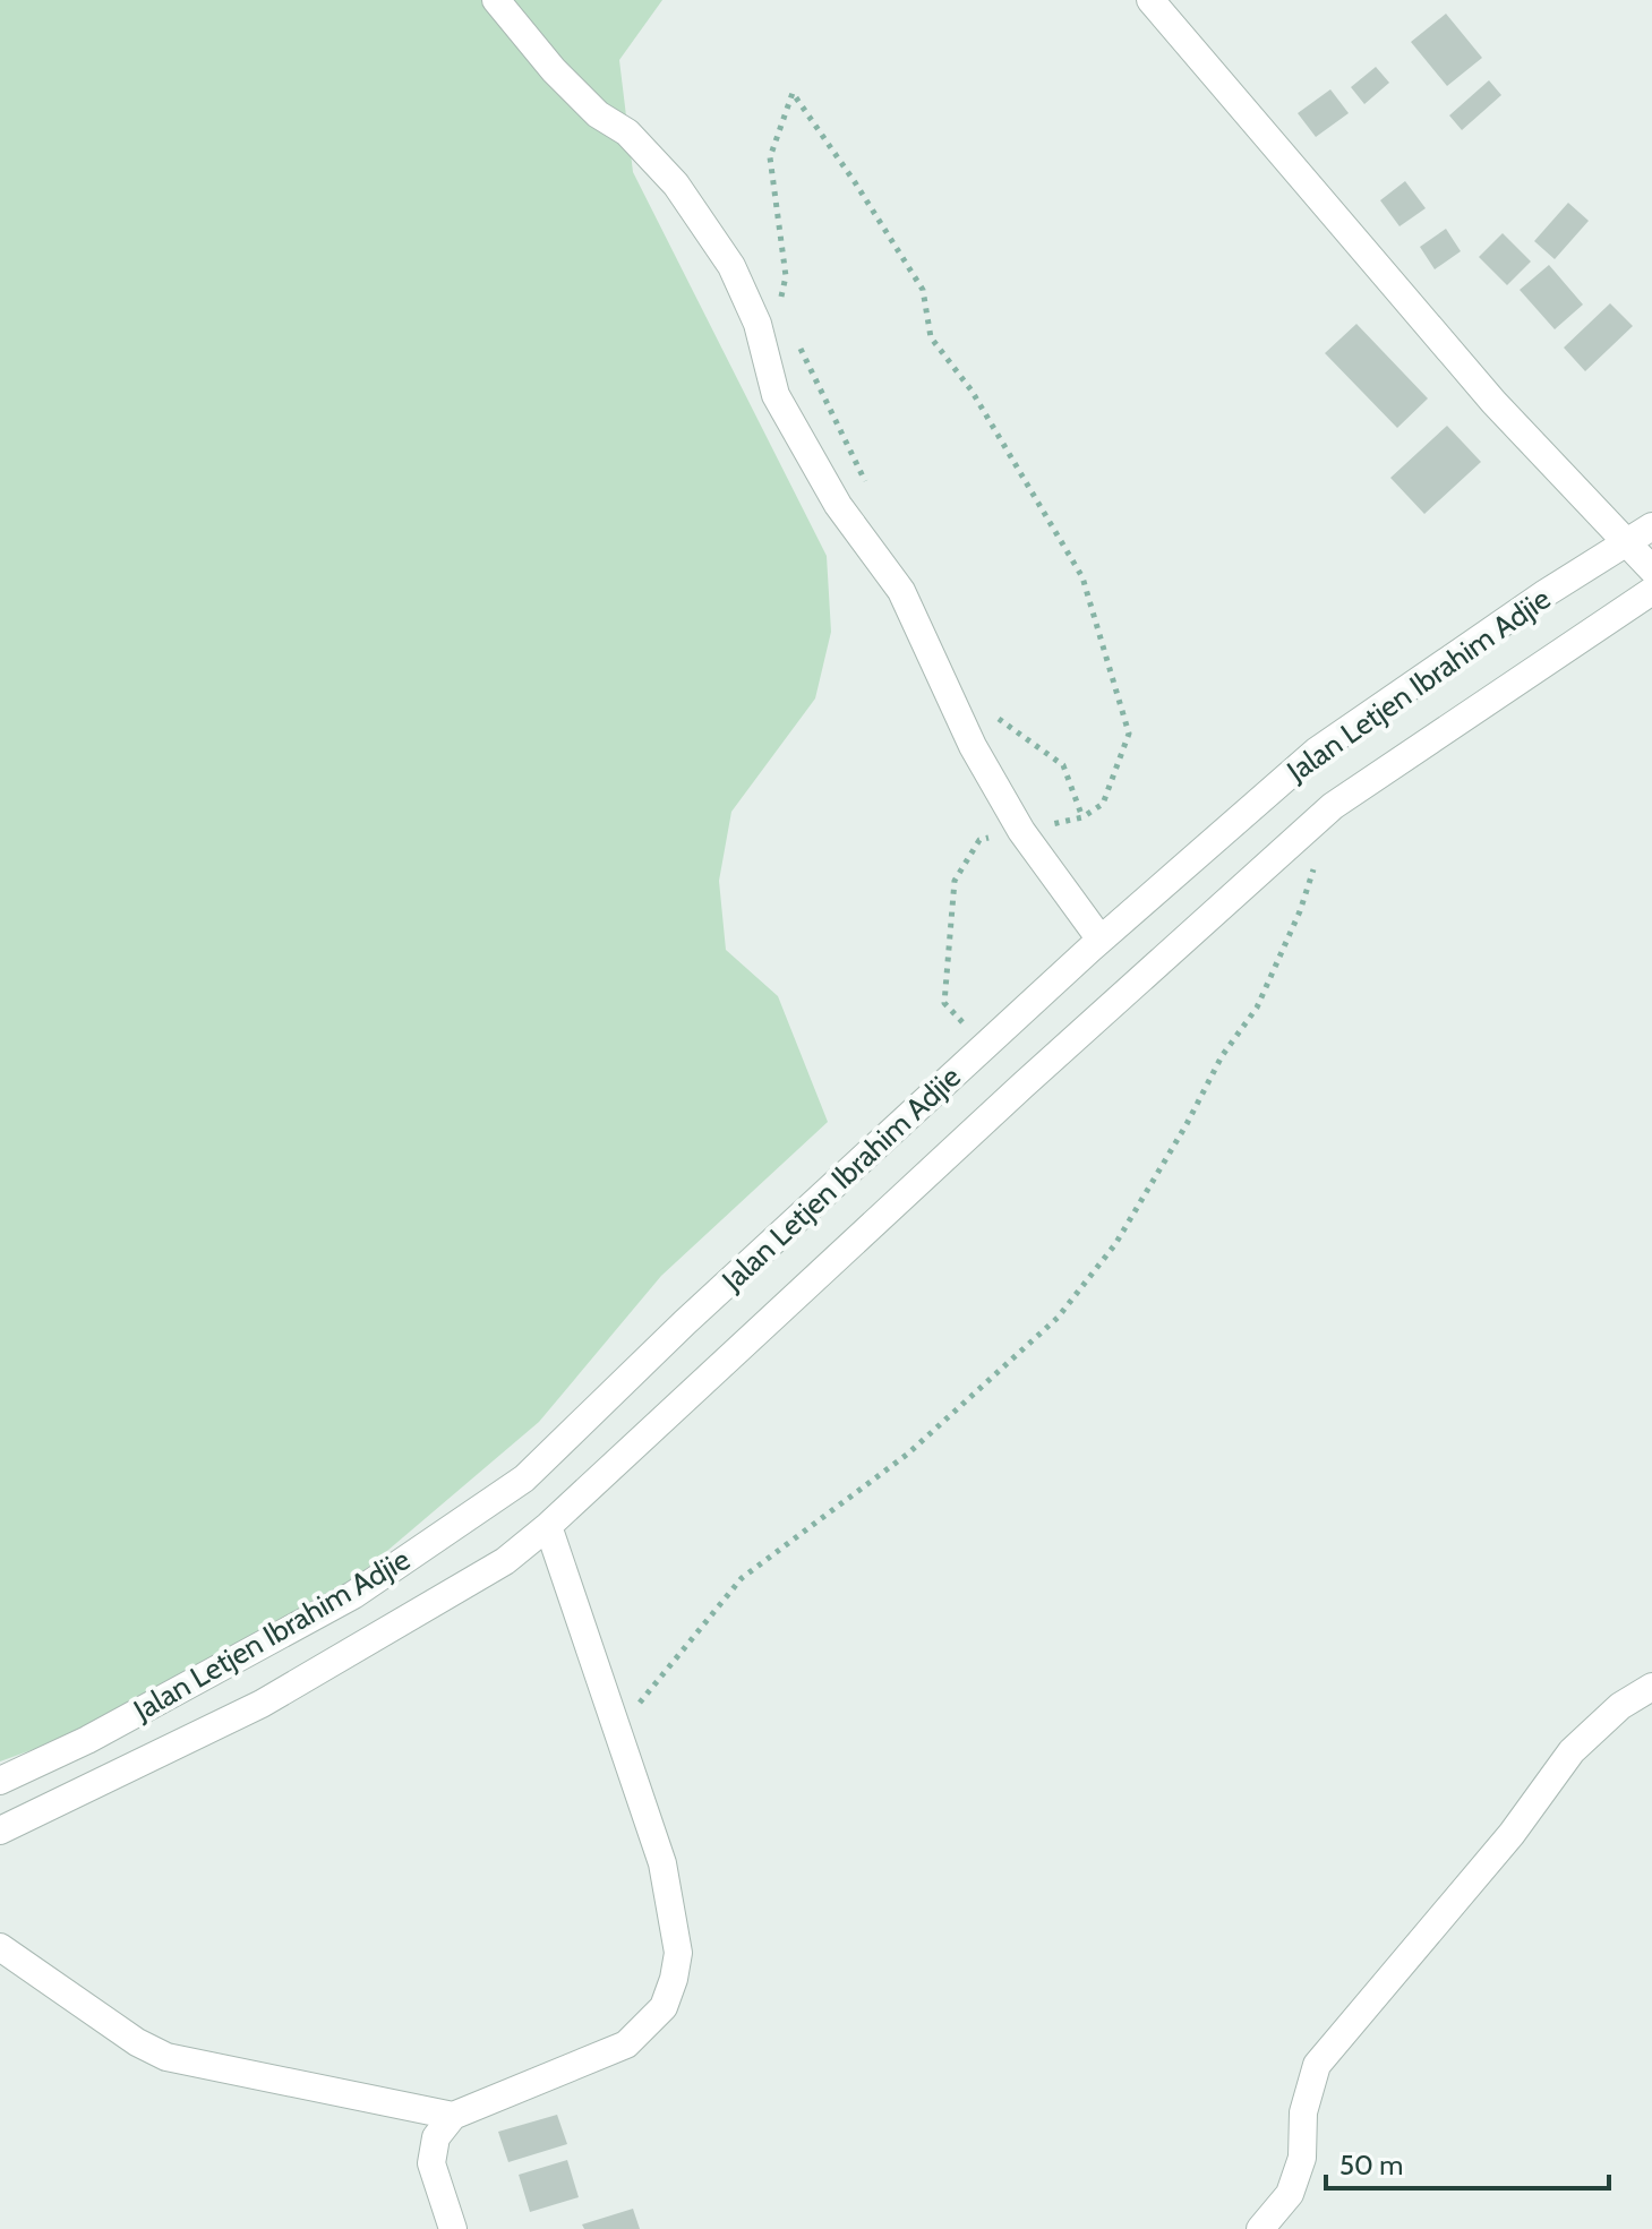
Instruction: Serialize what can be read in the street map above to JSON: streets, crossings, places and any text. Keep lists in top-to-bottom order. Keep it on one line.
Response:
{"streets":{"street":["Jalan Letjen Ibrahim Adjie"]},"scale_bar":"50 m"}
